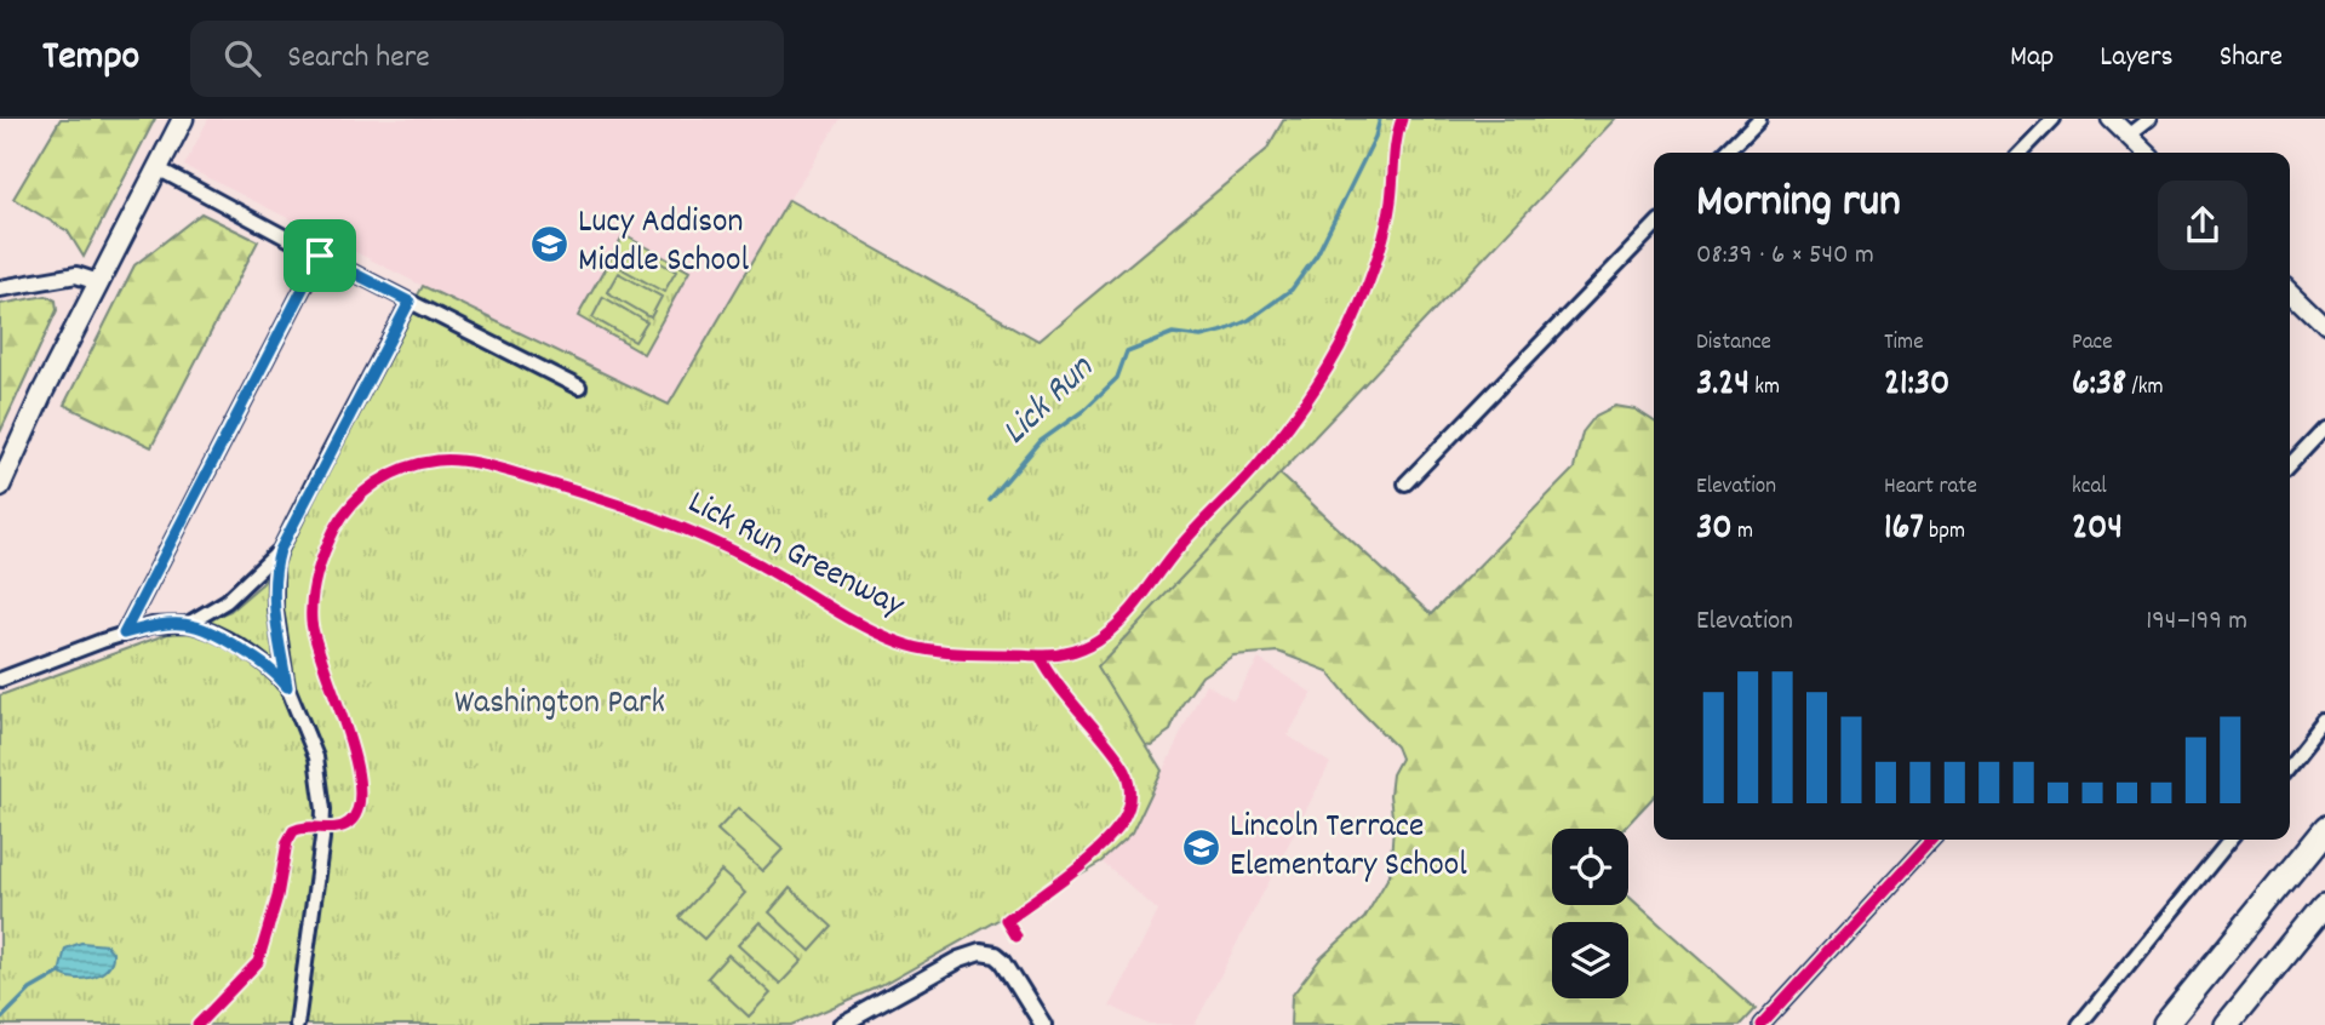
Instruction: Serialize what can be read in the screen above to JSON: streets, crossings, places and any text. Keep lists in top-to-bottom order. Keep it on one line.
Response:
{"streets":{"cycle path":["Lick Run Greenway"]},"water":["Lick Run"],"parks":["Washington Park"],"places":{"school or university":["Lucy Addison Middle School","Lincoln Terrace Elementary School"]},"page":{"header":"Tempo","search":"Search here","nav":["Map","Layers","Share"],"heading":["Morning run","08:39 · 6 × 540 m"],"stats":[["Distance","3.24 km"],["Time","21:30"],["Pace","6:38 /km"],["Elevation","30 m"],["Heart rate","167 bpm"],["kcal","204"]],"chart":["Elevation","194–199 m"]}}
